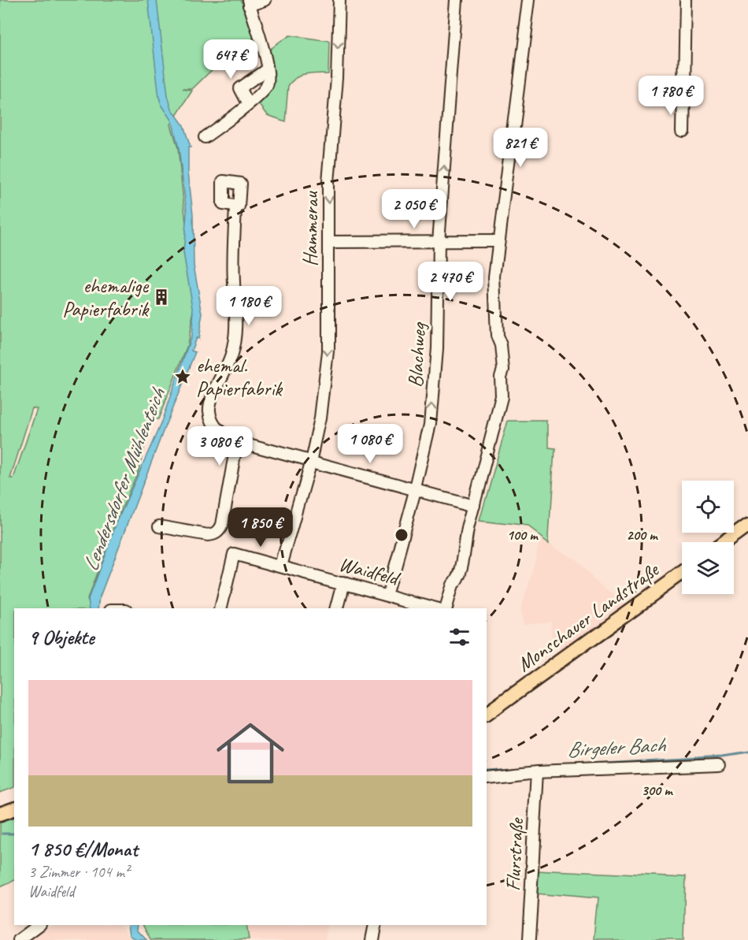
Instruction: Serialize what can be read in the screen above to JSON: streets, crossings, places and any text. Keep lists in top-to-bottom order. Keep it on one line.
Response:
{"streets":{"main road":["Monschauer Landstraße"],"street":["Hammerau","Blachweg","Waidfeld","Flurstraße"]},"crossings":[["Hammerau","Waidfeld"],["Blachweg","Waidfeld"]],"water":["Lendersdorfer Mühlenteich","Birgeler Bach"],"places":{"building":["ehemalige Papierfabrik"],"place":["ehemal. Papierfabrik"]},"page":{"price":["647 €","1 780 €","821 €","2 050 €","2 470 €","1 180 €","1 080 €","3 080 €","1 850 €"],"heading":"9 Objekte","list":[{"name":"1 850 €/Monat","note":"3 Zimmer · 104 m² · Waidfeld"}]},"rings":["100 m","200 m","300 m"]}
